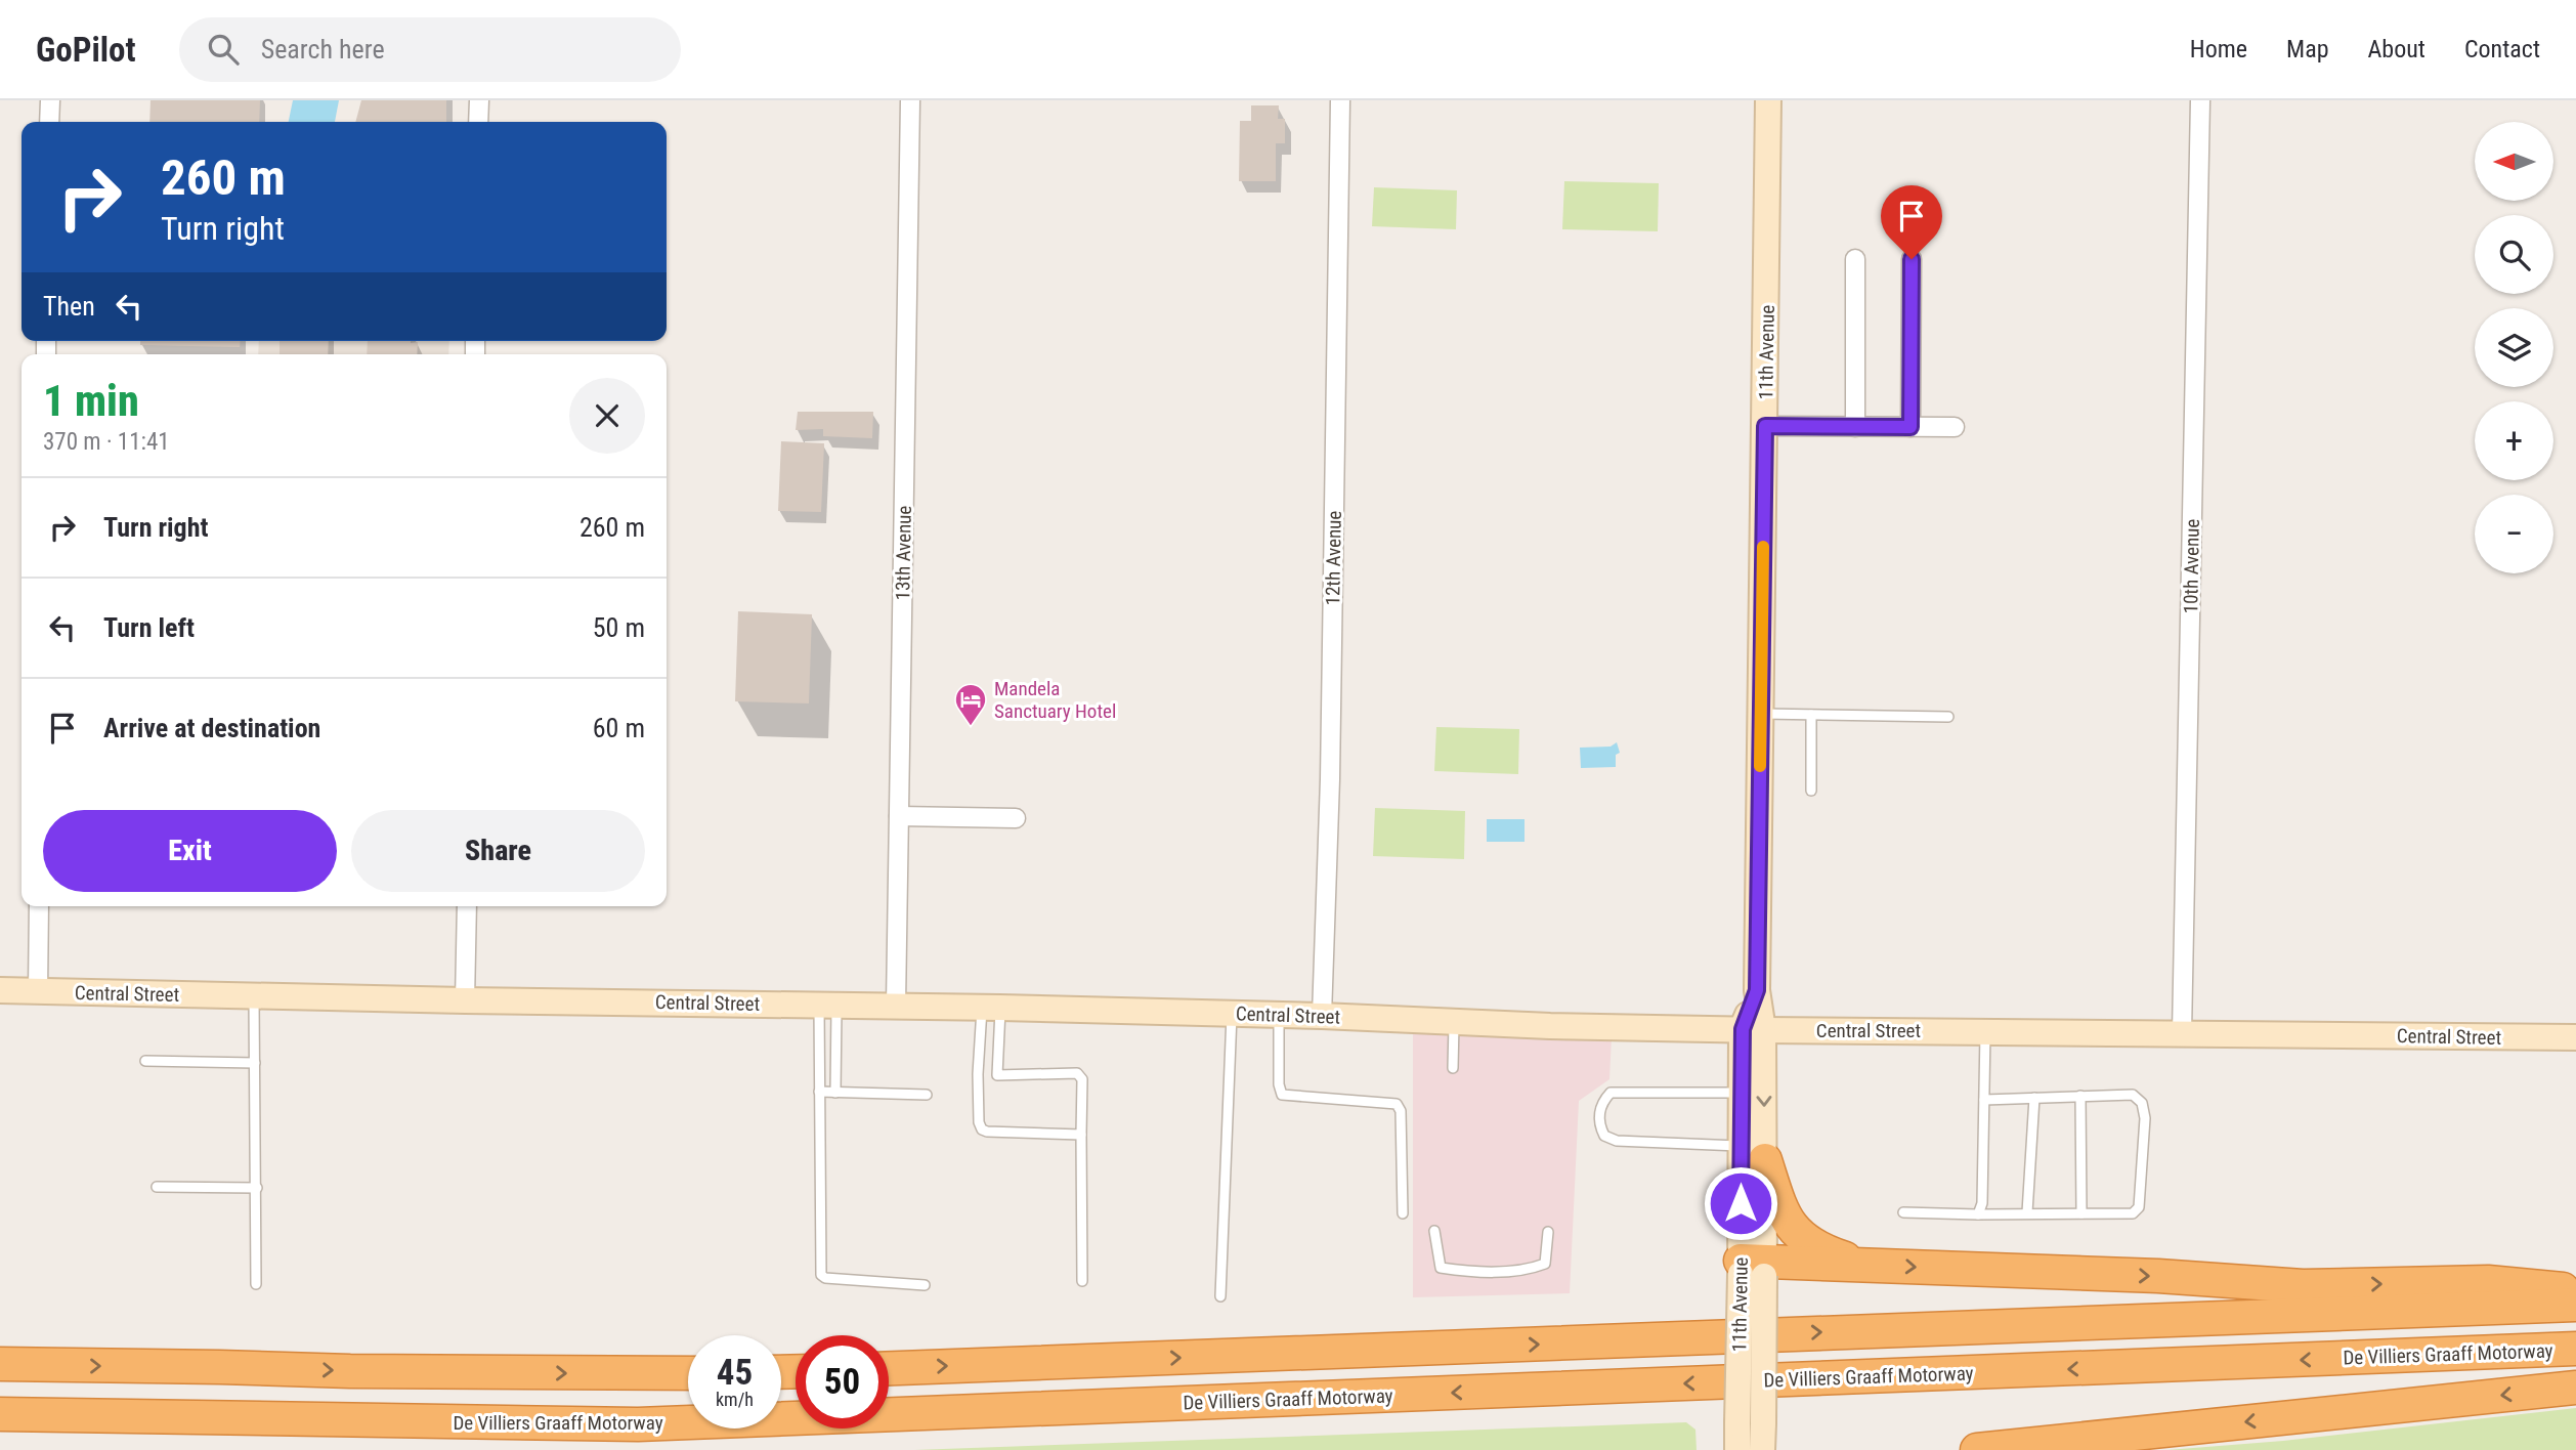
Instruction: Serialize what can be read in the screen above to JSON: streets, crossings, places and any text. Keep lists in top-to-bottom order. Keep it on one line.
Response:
{"streets":{"highway":["De Villiers Graaff Motorway"],"main road":["11th Avenue","Central Street"],"street":["13th Avenue","12th Avenue","10th Avenue"]},"crossings":[["11th Avenue","Central Street"],["13th Avenue","Central Street"],["12th Avenue","Central Street"],["10th Avenue","Central Street"]],"places":{"hotel":["Mandela Sanctuary Hotel"]},"north":"left","page":{"header":"GoPilot","search":"Search here","nav":["Home","Map","About","Contact"],"map_buttons":["+","−"],"turn":["260 m","Turn right"],"then":"Then","heading":["1 min","370 m · 11:41"],"list":[{"name":"Turn right","value":"260 m"},{"name":"Turn left","value":"50 m"},{"name":"Arrive at destination","value":"60 m"}],"buttons":["Exit","Share"],"speed":"45 km/h","limit":"50"}}
